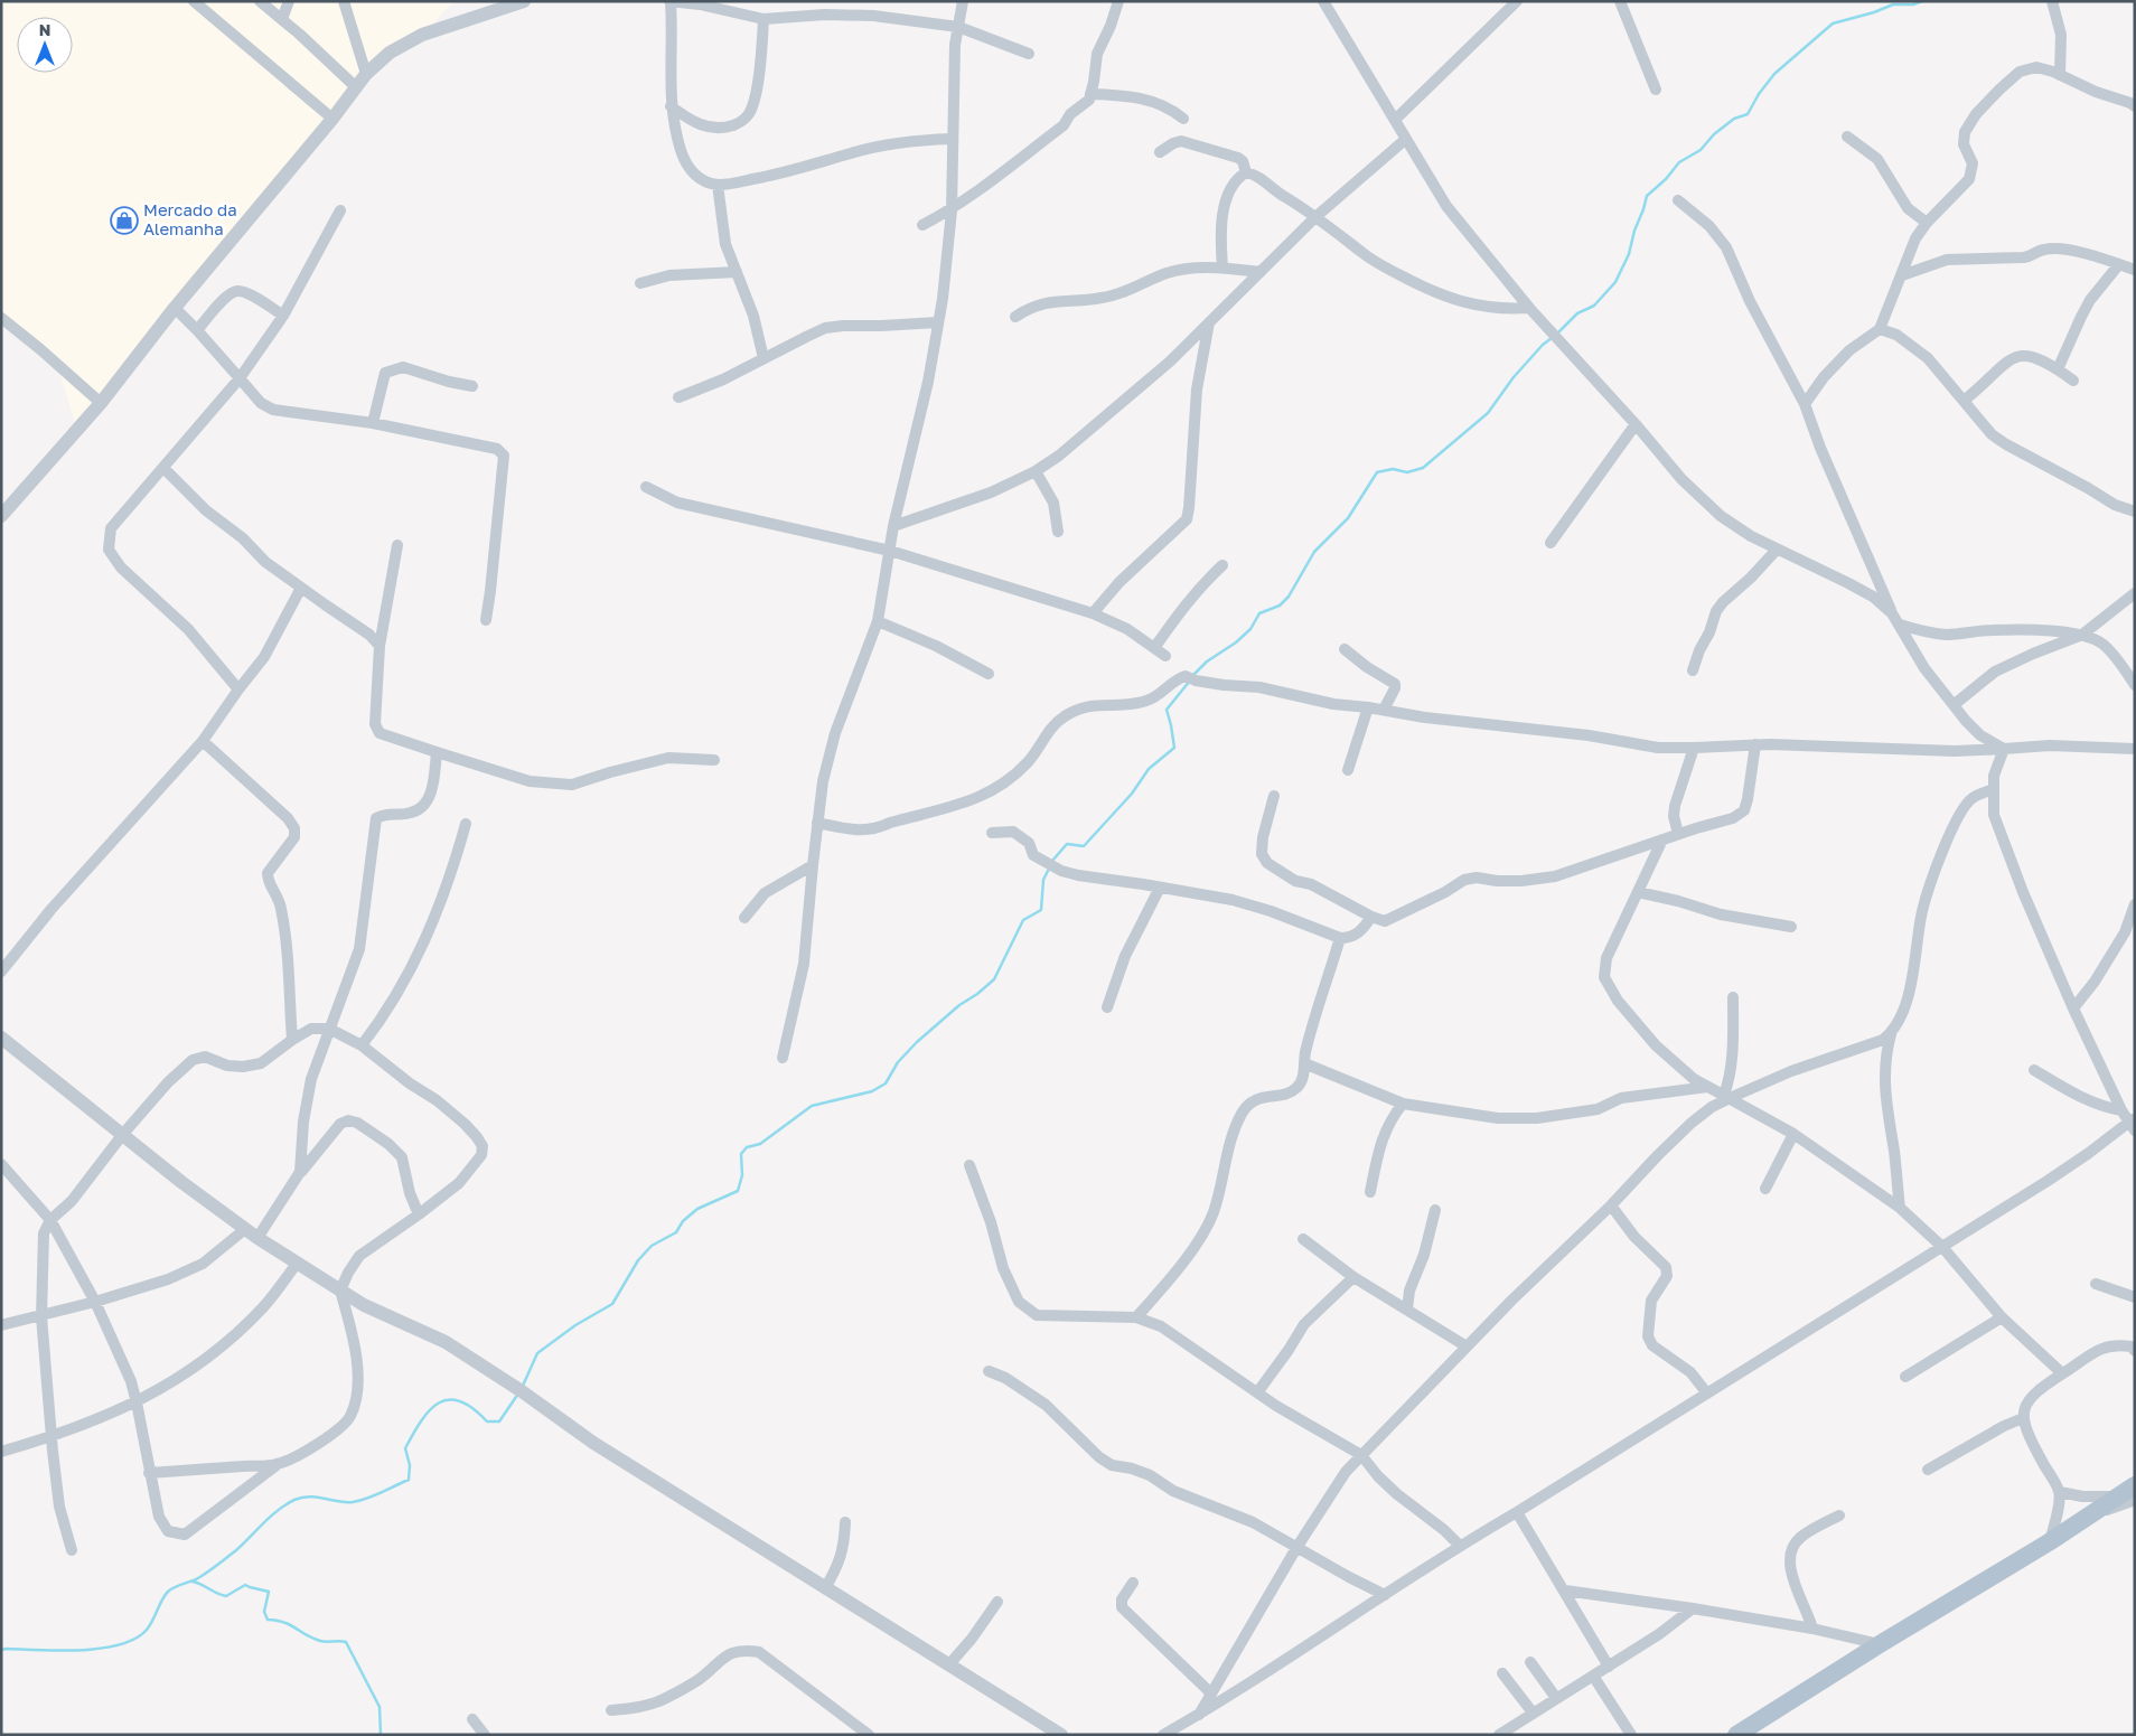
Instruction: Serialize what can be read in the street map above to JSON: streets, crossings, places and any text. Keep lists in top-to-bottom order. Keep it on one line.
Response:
{"places":{"shop":["Mercado da Alemanha"]},"north":"top"}
